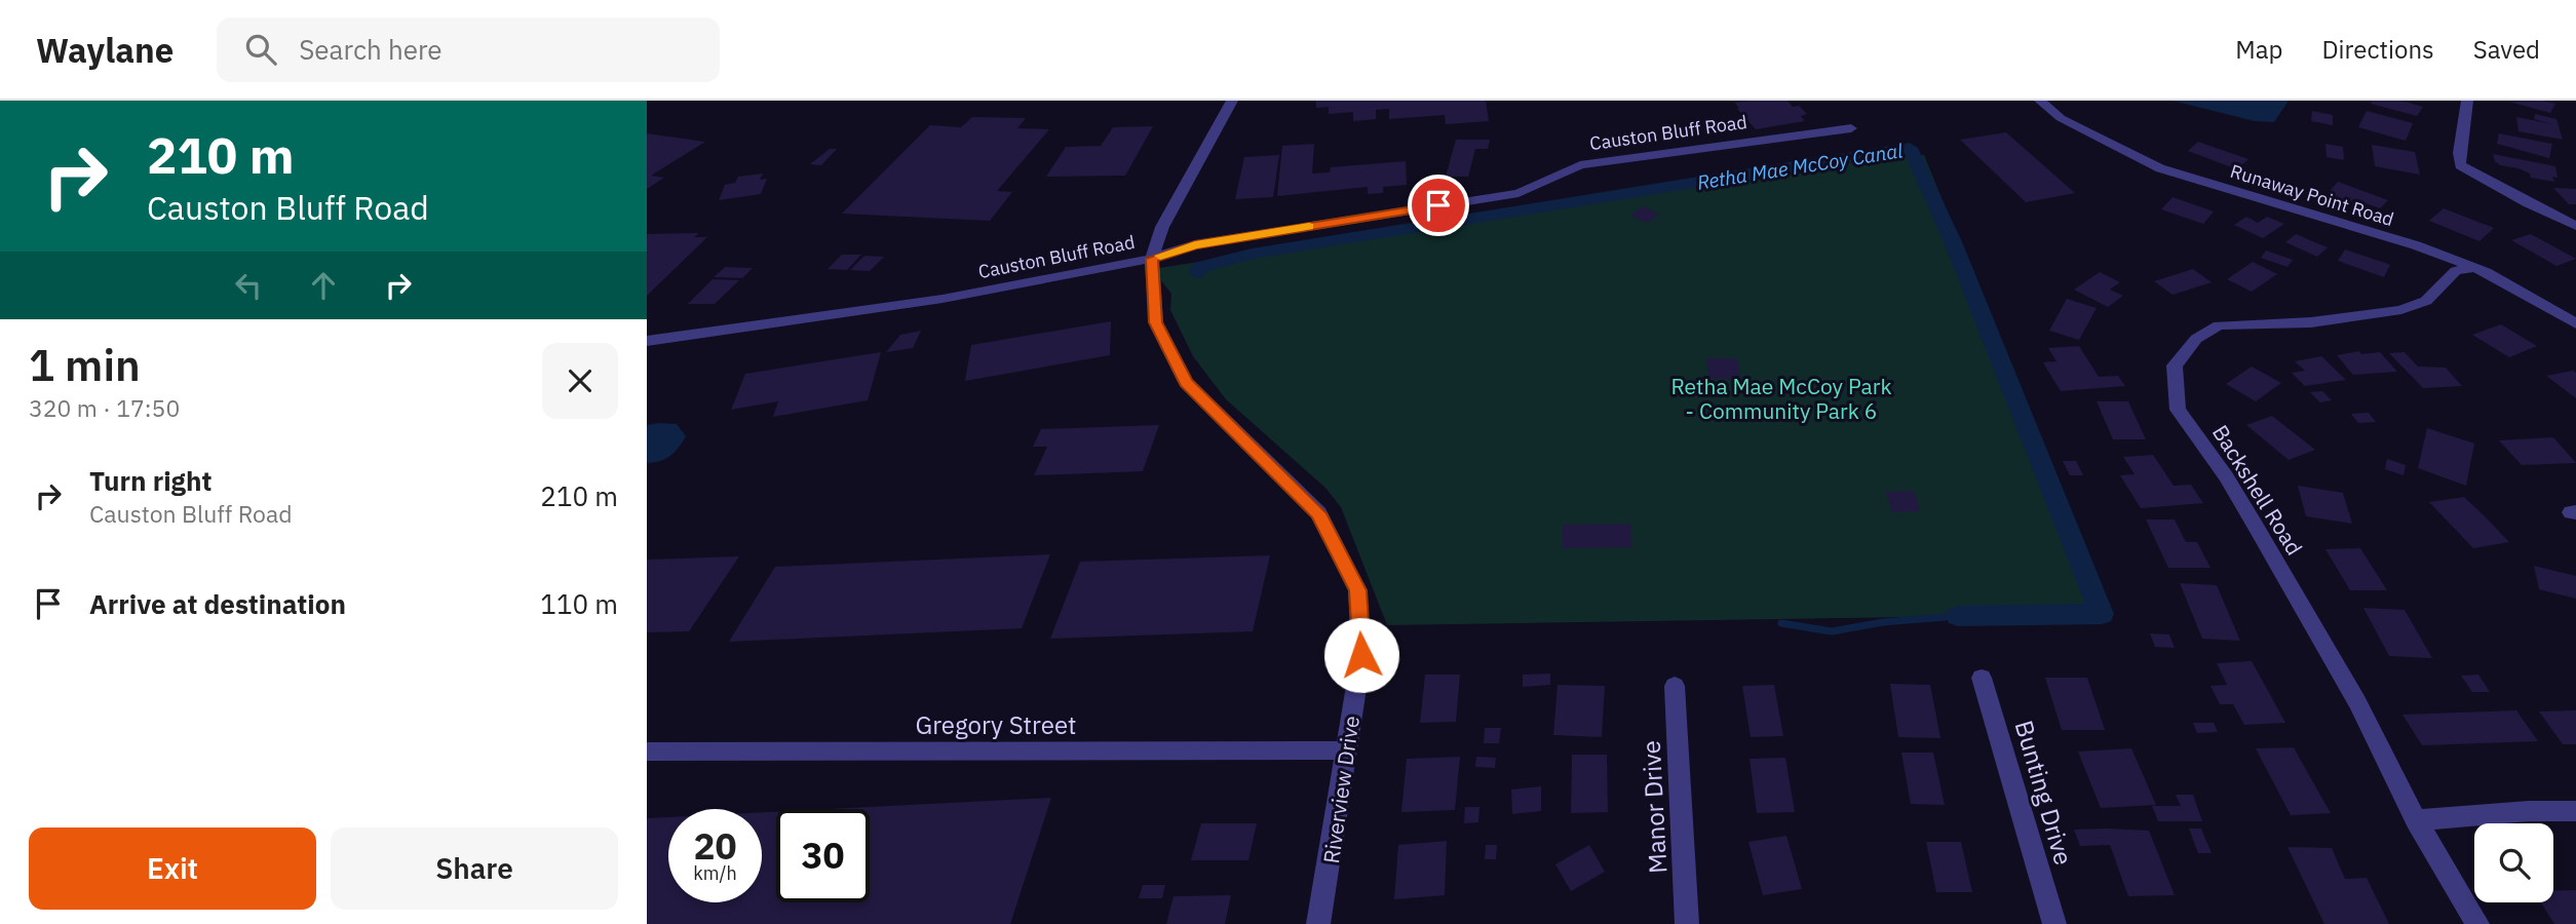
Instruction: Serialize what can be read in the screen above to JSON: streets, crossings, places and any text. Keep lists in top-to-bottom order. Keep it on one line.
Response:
{"streets":{"street":["Causton Bluff Road","Runaway Point Road","Backshell Road","Gregory Street","Riverview Drive","Bunting Drive","Manor Drive"]},"crossings":[["Causton Bluff Road","Riverview Drive"],["Runaway Point Road","Backshell Road"],["Gregory Street","Riverview Drive"]],"water":["Retha Mae McCoy Canal"],"parks":["Retha Mae McCoy Park - Community Park 6"],"page":{"header":"Waylane","search":"Search here","nav":["Map","Directions","Saved"],"turn":["210 m","Causton Bluff Road"],"heading":["1 min","320 m · 17:50"],"list":[{"name":"Turn right","note":"Causton Bluff Road","value":"210 m"},{"name":"Arrive at destination","value":"110 m"}],"speed":"20 km/h","limit":"30","buttons":["Exit","Share"]}}
